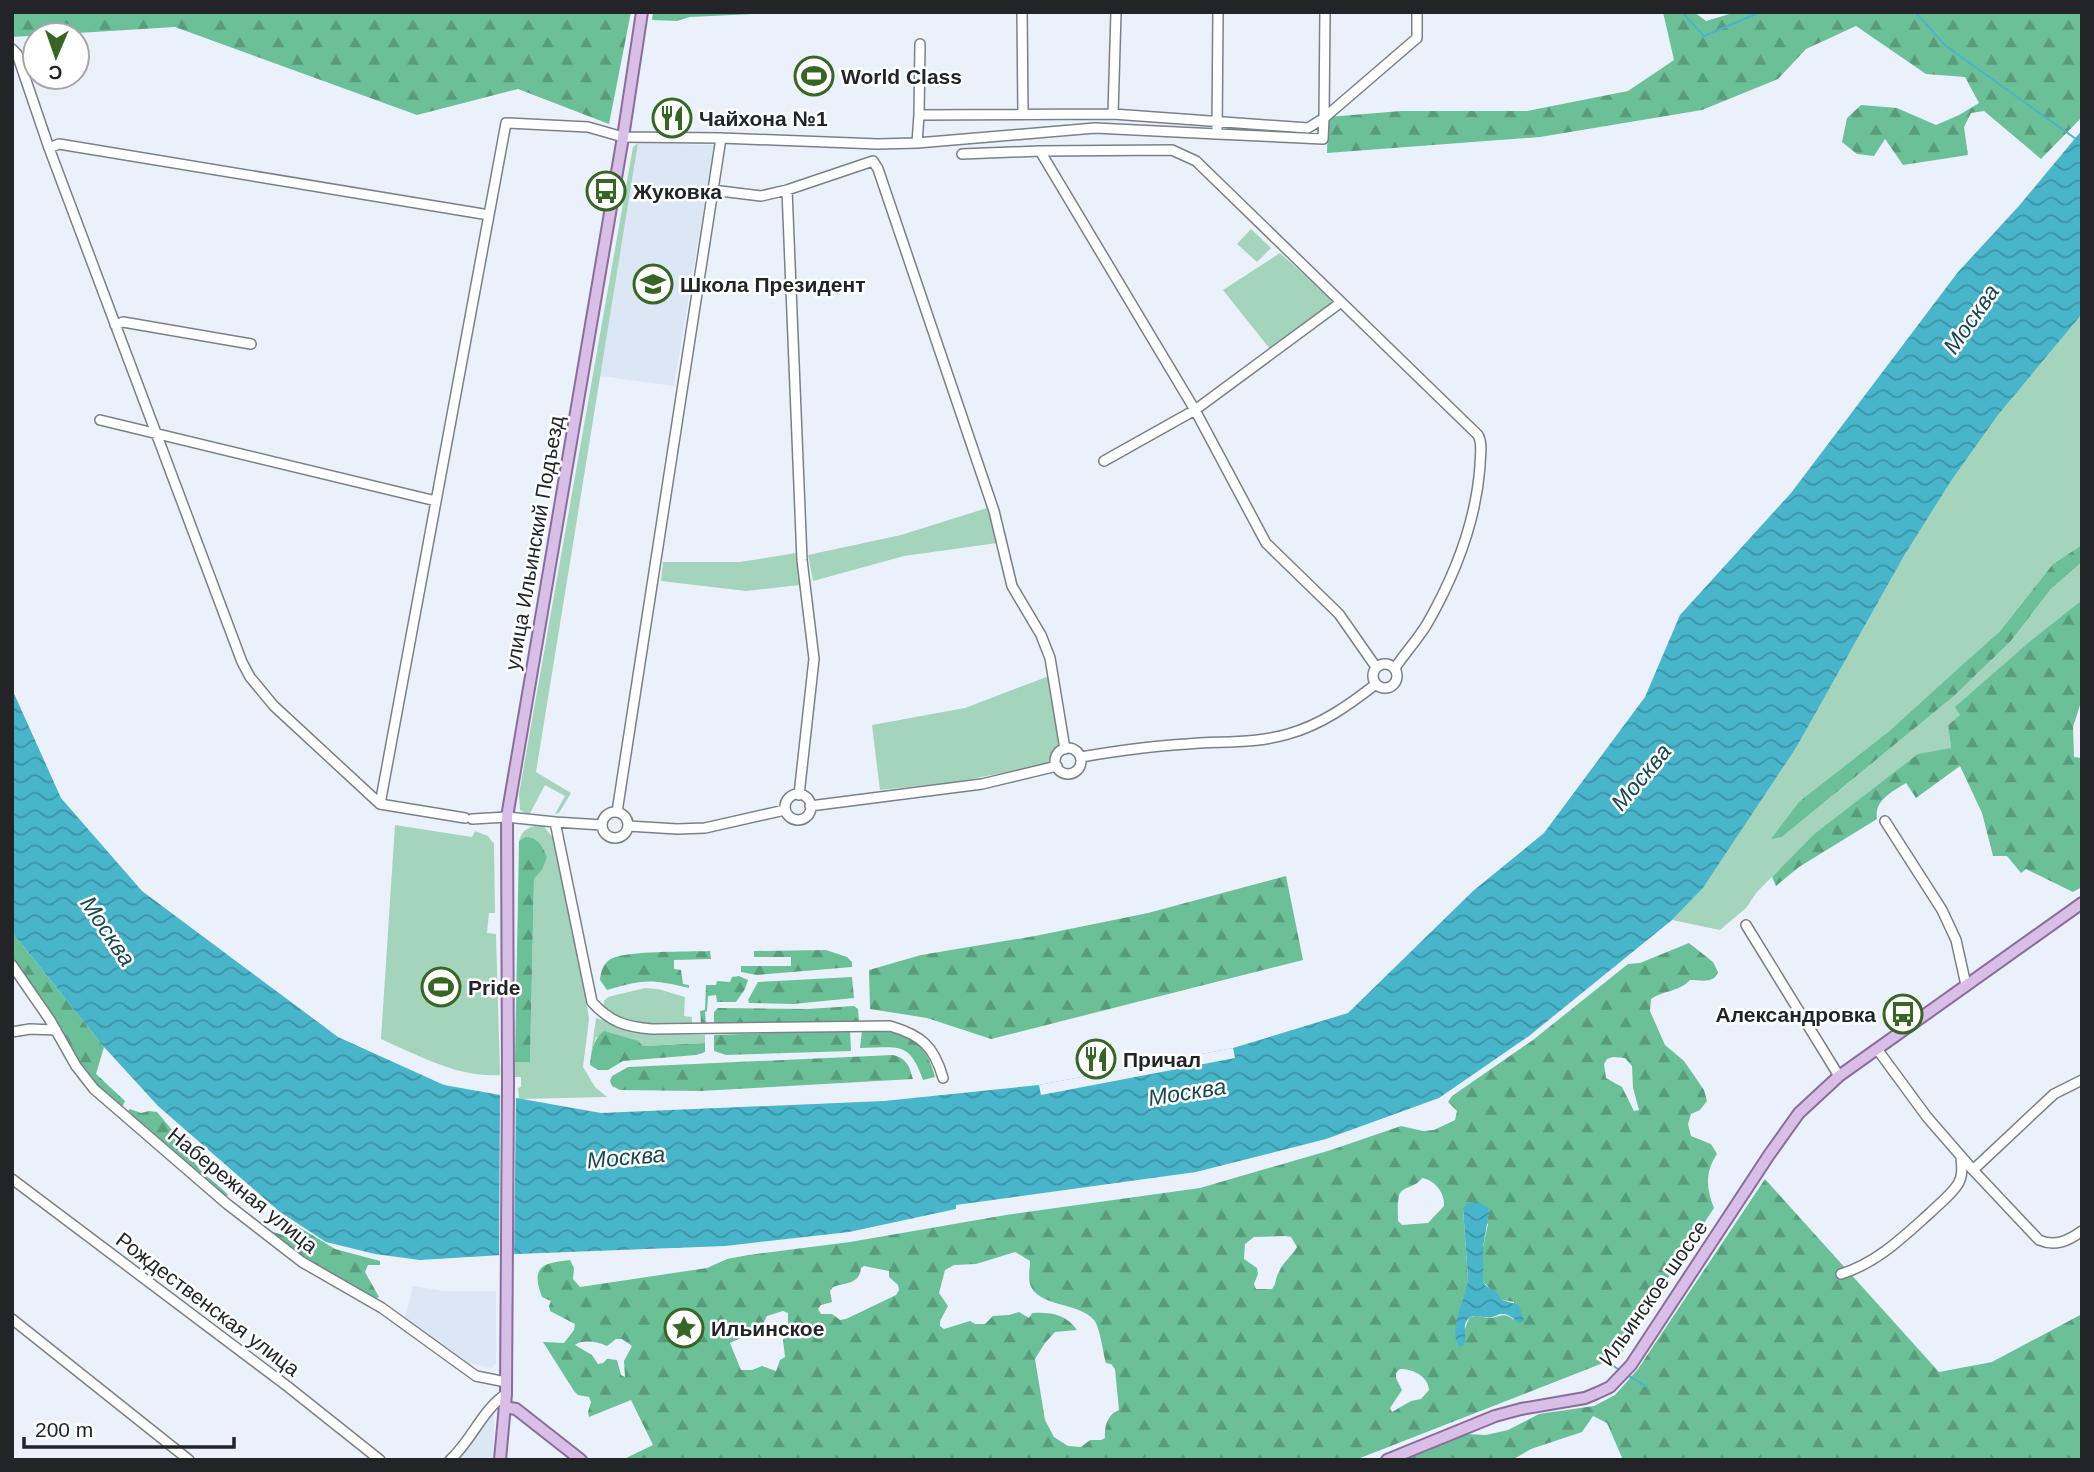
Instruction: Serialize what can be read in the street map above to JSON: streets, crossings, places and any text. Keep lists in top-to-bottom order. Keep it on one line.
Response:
{"streets":{"main road":["улица Ильинский Подъезд","Ильинское шоссе"],"street":["Набережная улица","Рождественская улица"]},"crossings":[["улица Ильинский Подъезд","Набережная улица"]],"water":["Москва"],"places":{"sports":["World Class","Pride"],"restaurant":["Чайхона №1","Причал"],"bus stop":["Жуковка","Александровка"],"school or university":["Школа Президент"],"place":["Ильинское"]},"scale_bar":"200 m","north":"bottom"}
